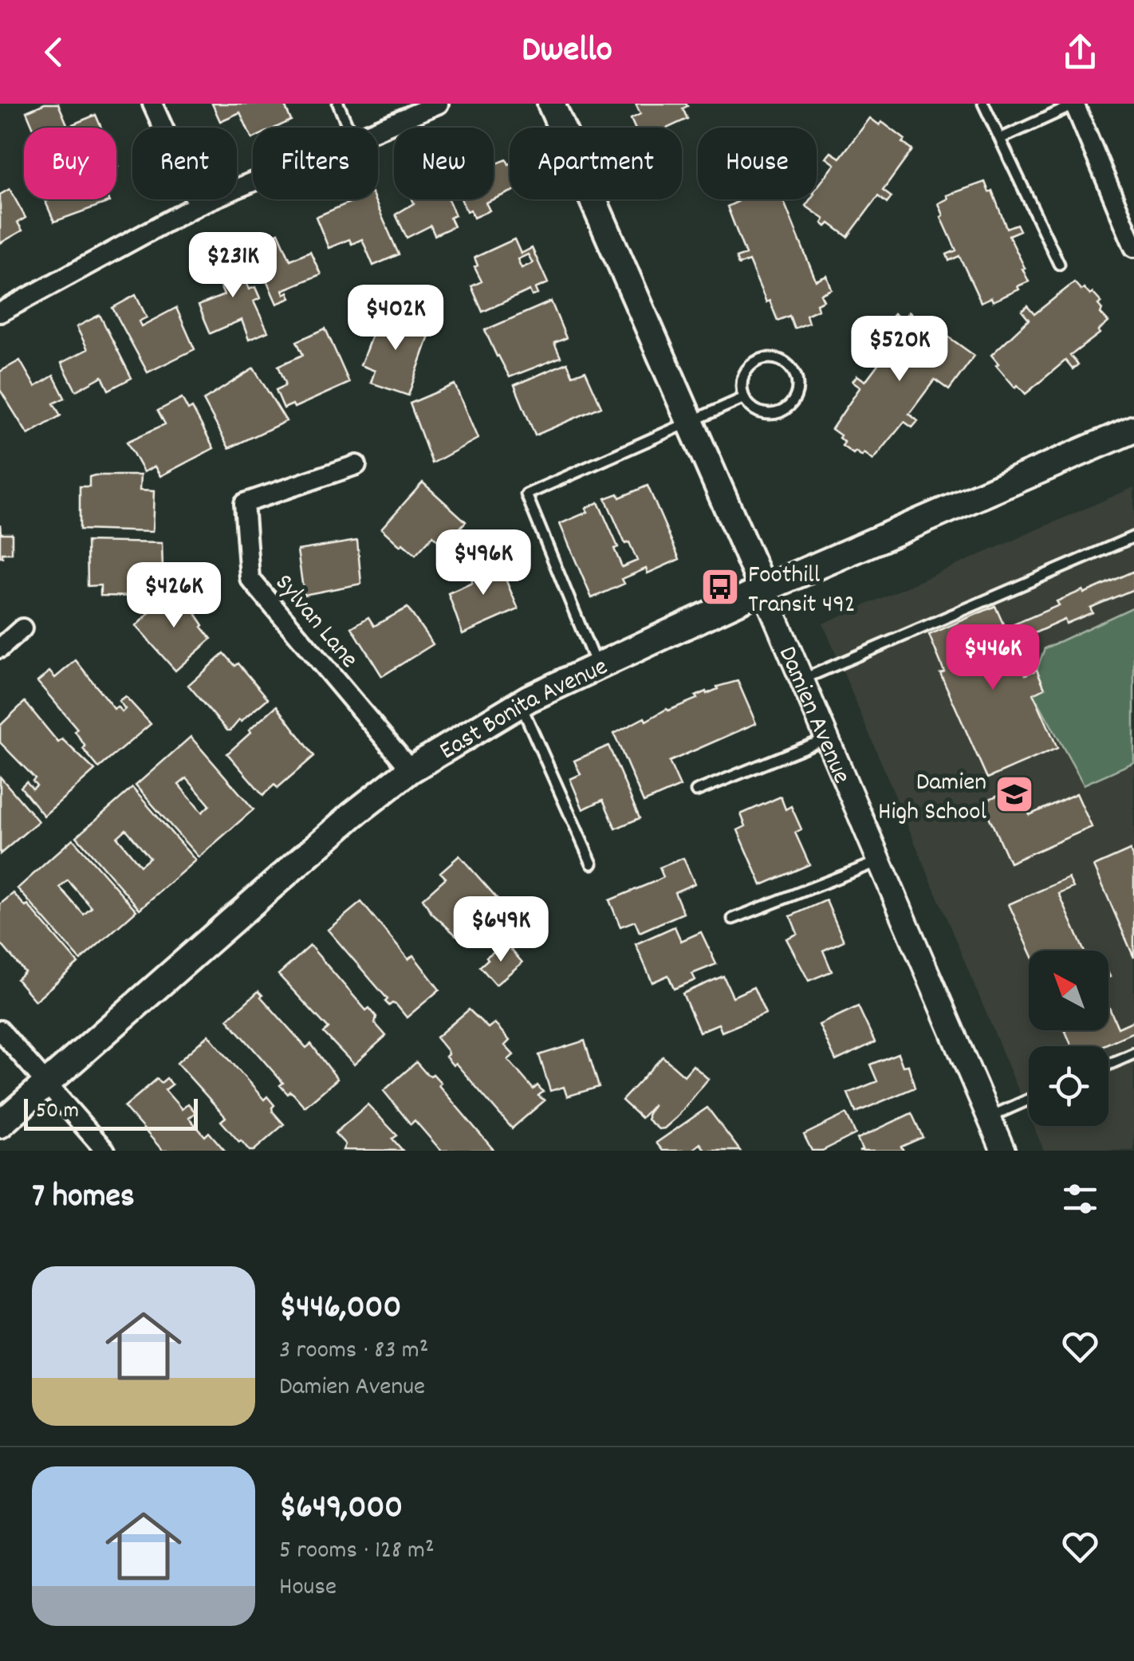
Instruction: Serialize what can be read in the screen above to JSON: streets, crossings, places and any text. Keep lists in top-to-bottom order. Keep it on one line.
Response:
{"streets":{"main road":["East Bonita Avenue","Damien Avenue"],"street":["Sylvan Lane"]},"crossings":[["Sylvan Lane","East Bonita Avenue"],["East Bonita Avenue","Damien Avenue"]],"places":{"bus stop":["Foothill Transit 492"],"school or university":["Damien High School"]},"scale_bar":"50 m","north":"top left","page":{"header":"Dwello","chip":["Buy","Rent","Filters","New","Apartment","House"],"price":["$231K","$402K","$520K","$496K","$426K","$446K","$649K"],"scale":"50 m","heading":"7 homes","list":[{"name":"$446,000","note":"3 rooms · 83 m² · Damien Avenue"},{"name":"$649,000","note":"5 rooms · 128 m² · House"}]}}
